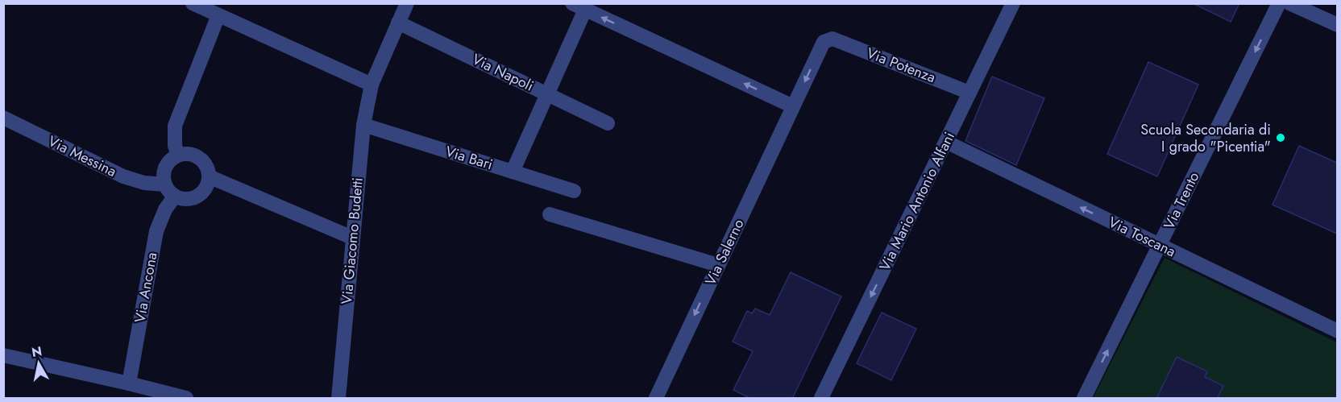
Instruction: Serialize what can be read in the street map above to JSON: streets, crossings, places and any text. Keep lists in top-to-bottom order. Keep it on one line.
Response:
{"streets":{"street":["Via Potenza","Via Napoli","Via Messina","Via Bari","Via Trento","Via Mario Antonio Alfani","Via Toscana","Via Giacomo Budetti","Via Salerno","Via Ancona"]},"crossings":[["Via Potenza","Via Mario Antonio Alfani"],["Via Potenza","Via Salerno"],["Via Napoli","Via Giacomo Budetti"],["Via Messina","Via Ancona"],["Via Bari","Via Giacomo Budetti"],["Via Trento","Via Toscana"],["Via Mario Antonio Alfani","Via Toscana"]],"one_way":["Via Mario Antonio Alfani","Via Toscana","Via Salerno"],"places":["Scuola Secondaria di I grado \"Picentia\""],"north":"top"}
